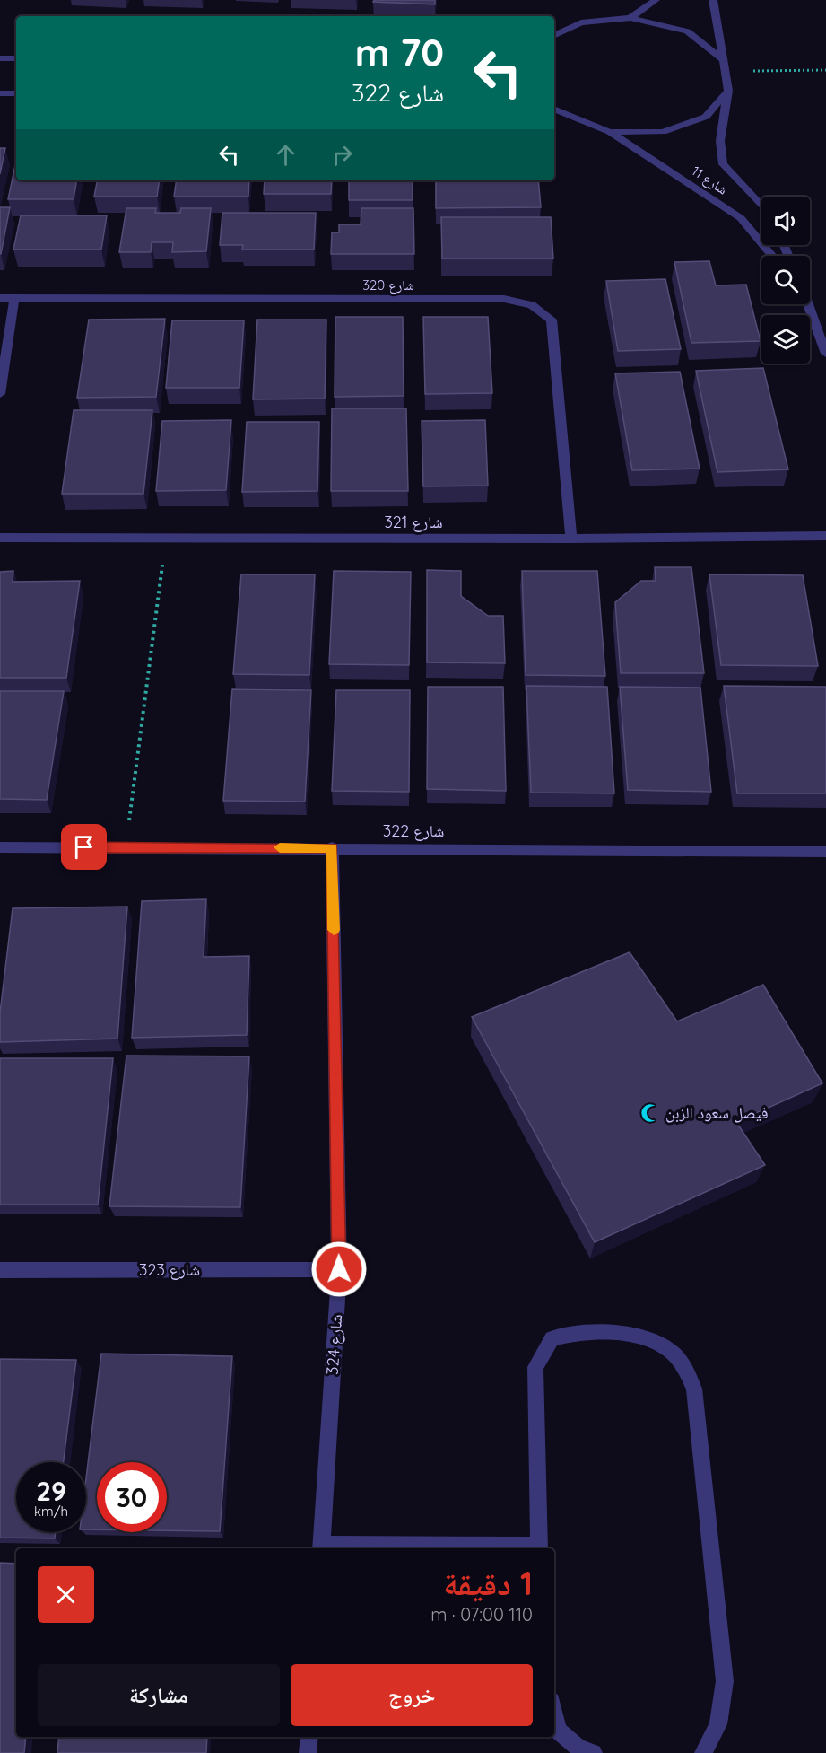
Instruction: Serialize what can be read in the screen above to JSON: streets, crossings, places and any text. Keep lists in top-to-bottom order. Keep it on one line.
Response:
{"streets":{"street":["شارع 11","شارع 320","شارع 321","شارع 322","شارع 323","شارع 324"]},"crossings":[["شارع 320","شارع 321"],["شارع 322","شارع 324"],["شارع 323","شارع 324"]],"places":{"mosque":["فيصل سعود الزبن"]},"page":{"turn":["70 m","شارع 322"],"speed":"29 km/h","limit":"30","heading":["1 دقيقة","110 m · 07:00"],"buttons":["خروج","مشاركة"]}}
